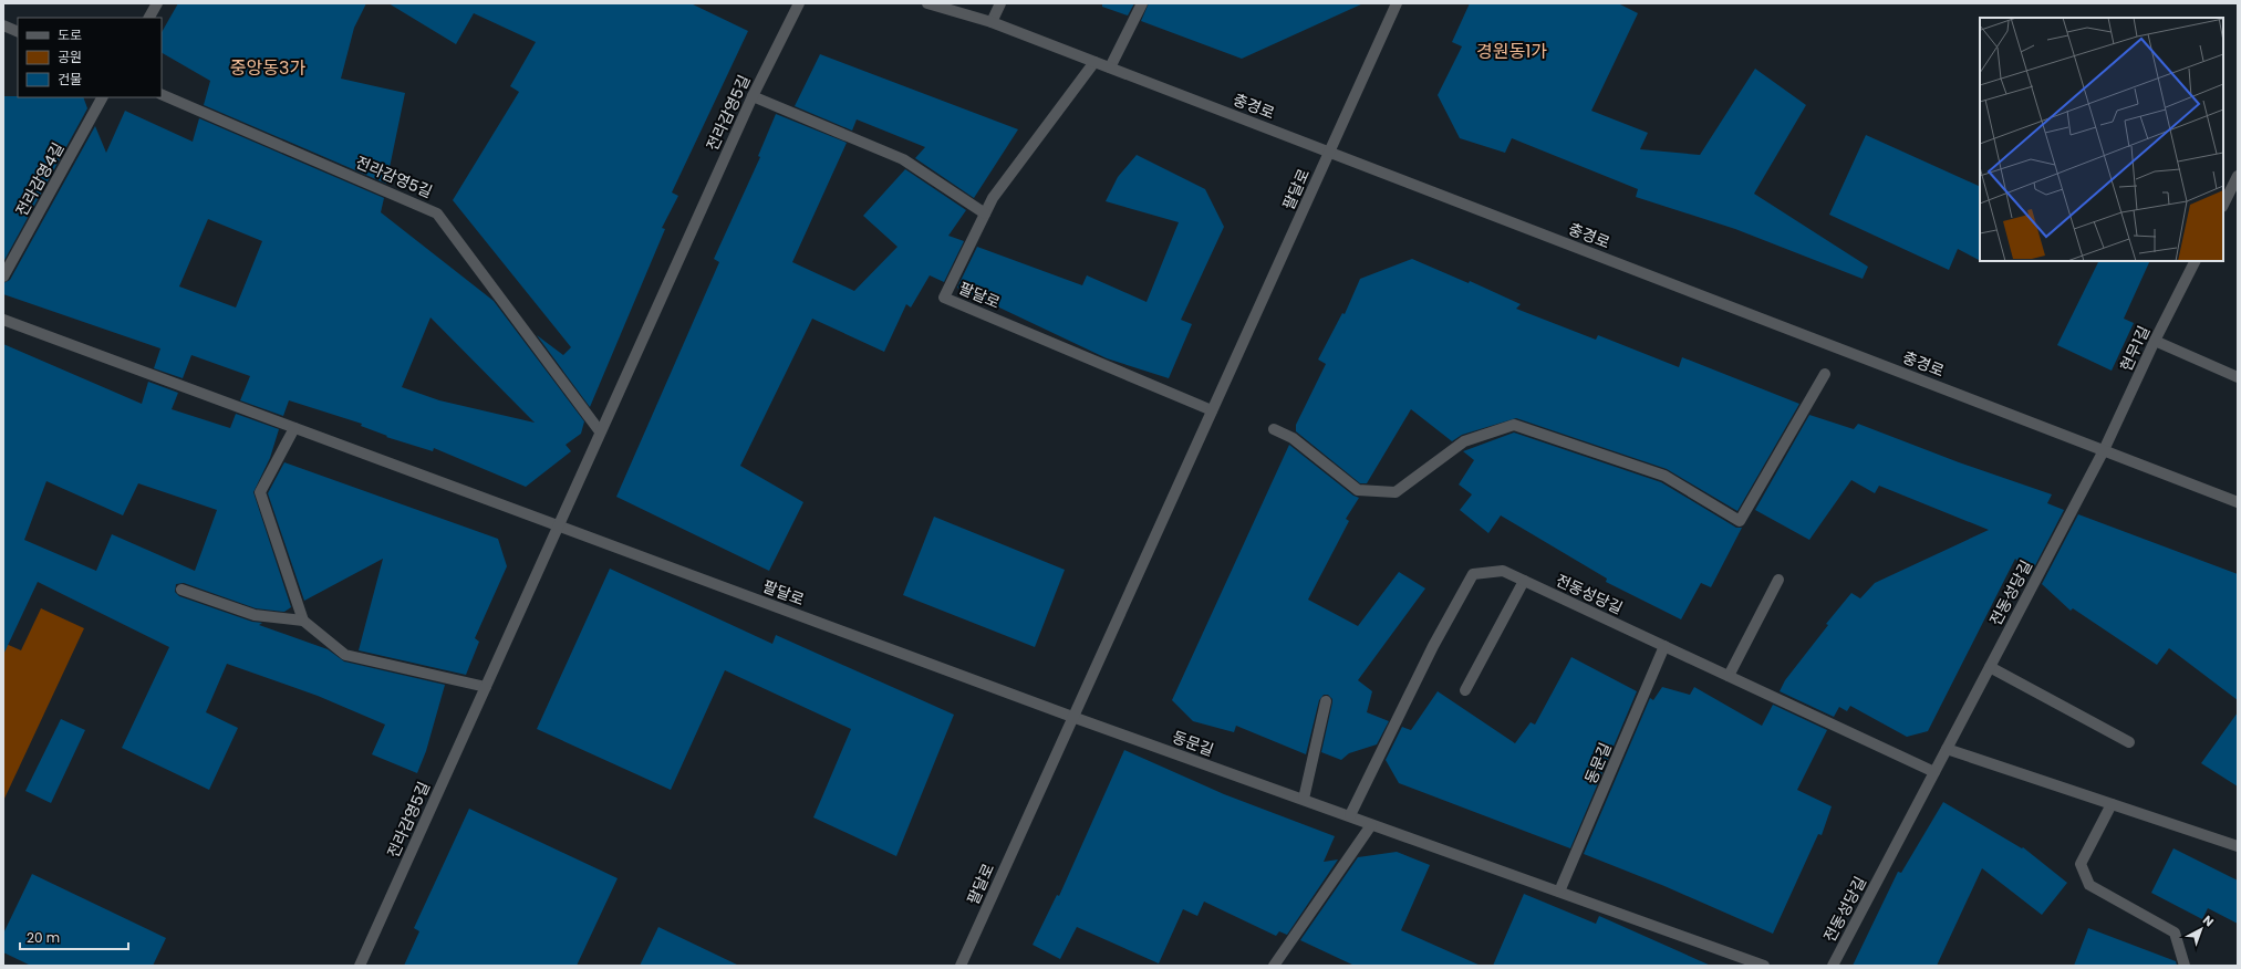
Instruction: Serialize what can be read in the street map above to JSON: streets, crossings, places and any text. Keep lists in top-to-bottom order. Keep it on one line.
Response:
{"streets":{"street":["충경로","전라감영5길","전라감영4길","팔달로","현무1길","전동성당길","동문길"]},"crossings":[["충경로","팔달로"],["충경로","현무1길"],["충경로","전동성당길"],["전라감영5길","팔달로"],["팔달로","동문길"],["현무1길","전동성당길"],["전동성당길","동문길"]],"districts":["경원동1가","중앙동3가"],"legend":["도로","공원","건물"],"scale_bar":"20 m","north":"top right"}
